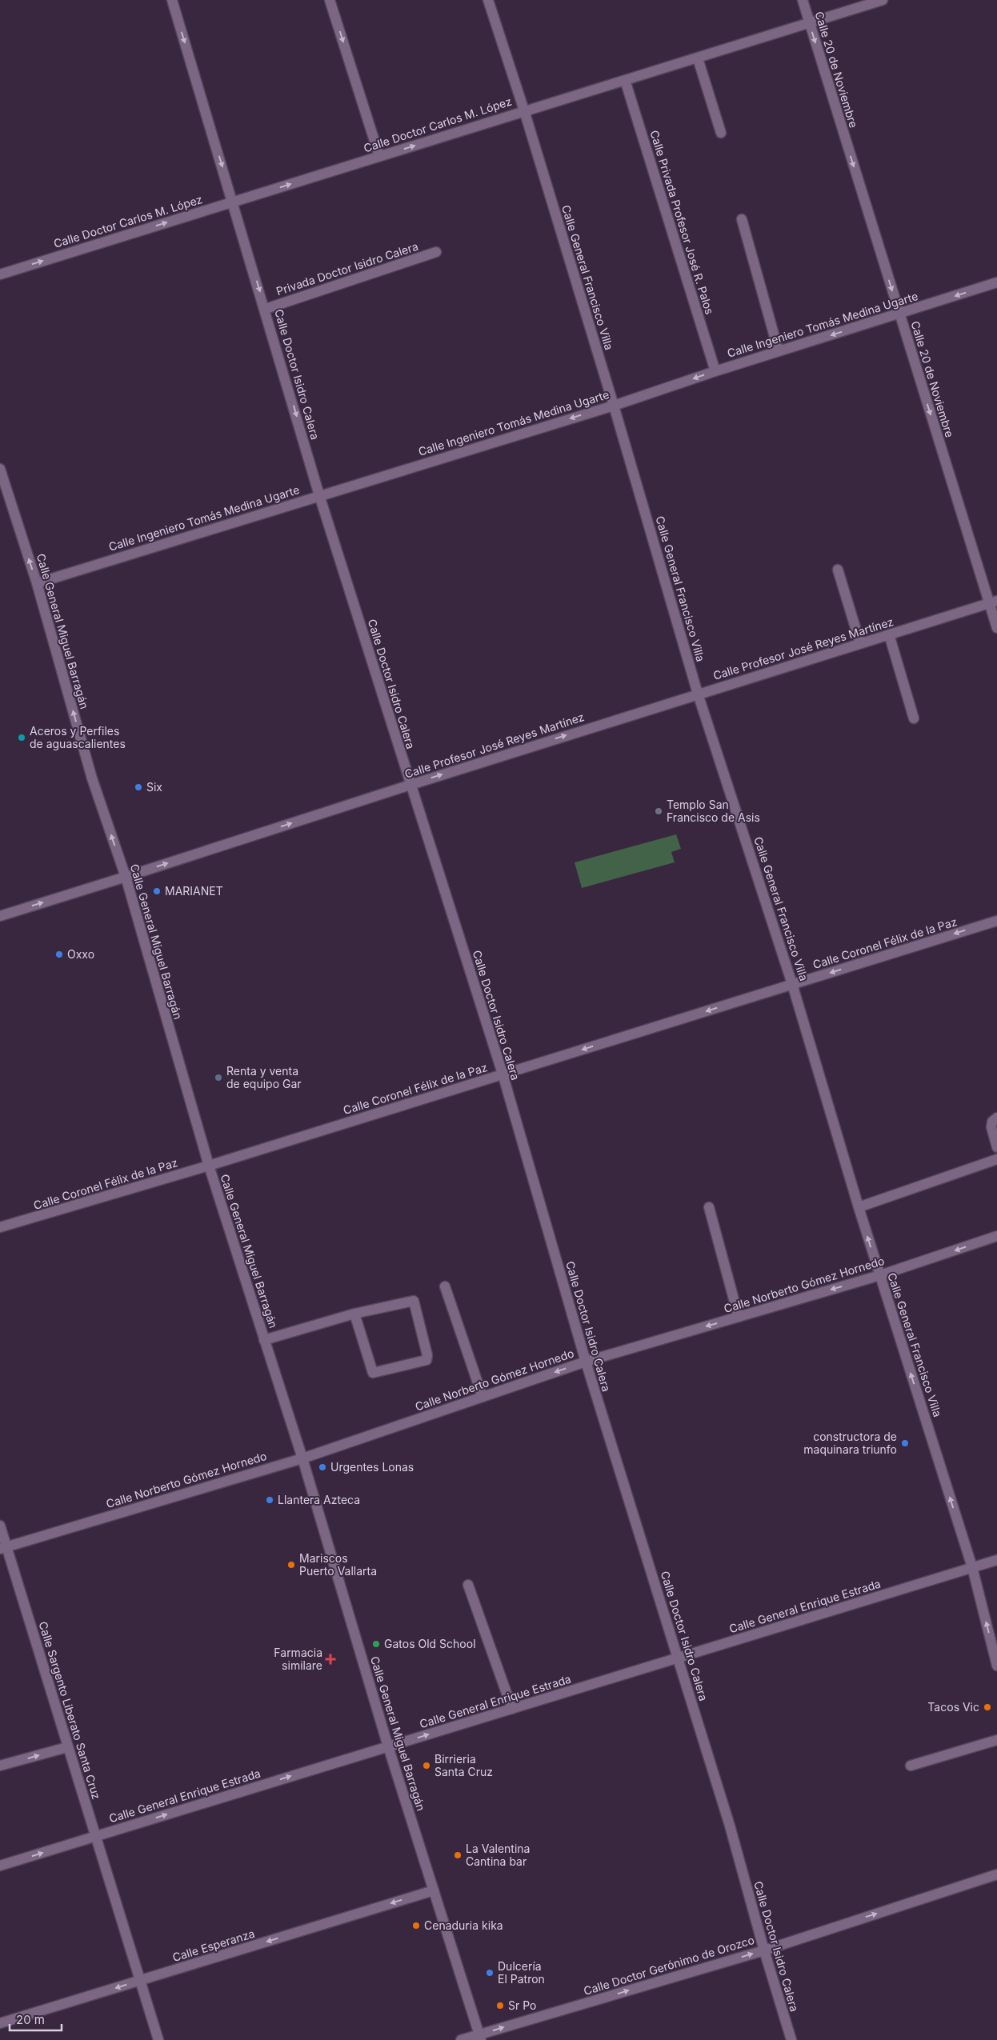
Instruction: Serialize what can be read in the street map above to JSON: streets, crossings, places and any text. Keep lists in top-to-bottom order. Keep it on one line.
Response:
{"streets":{"street":["Calle 20 de Noviembre","Calle Doctor Carlos M. López","Calle Privada Profesor José R. Palos","Privada Doctor Isidro Calera","Calle General Francisco Villa","Calle Ingeniero Tomás Medina Ugarte","Calle Doctor Isidro Calera","Calle General Miguel Barragán","Calle Profesor José Reyes Martínez","Calle Coronel Félix de la Paz","Calle Norberto Gómez Hornedo","Calle General Enrique Estrada","Calle Sargento Liberato Santa Cruz","Calle Esperanza","Calle Doctor Gerónimo de Orozco"]},"crossings":[["Calle 20 de Noviembre","Calle Doctor Carlos M. López"],["Calle 20 de Noviembre","Calle Ingeniero Tomás Medina Ugarte"],["Calle 20 de Noviembre","Calle Profesor José Reyes Martínez"],["Calle Doctor Carlos M. López","Calle Privada Profesor José R. Palos"],["Calle Doctor Carlos M. López","Calle General Francisco Villa"],["Calle Doctor Carlos M. López","Calle Doctor Isidro Calera"],["Calle Privada Profesor José R. Palos","Calle Ingeniero Tomás Medina Ugarte"],["Privada Doctor Isidro Calera","Calle Doctor Isidro Calera"],["Calle General Francisco Villa","Calle Ingeniero Tomás Medina Ugarte"],["Calle General Francisco Villa","Calle Profesor José Reyes Martínez"],["Calle General Francisco Villa","Calle Coronel Félix de la Paz"],["Calle General Francisco Villa","Calle Norberto Gómez Hornedo"],["Calle General Francisco Villa","Calle General Enrique Estrada"],["Calle Ingeniero Tomás Medina Ugarte","Calle Doctor Isidro Calera"],["Calle Ingeniero Tomás Medina Ugarte","Calle General Miguel Barragán"],["Calle Doctor Isidro Calera","Calle Profesor José Reyes Martínez"],["Calle Doctor Isidro Calera","Calle Coronel Félix de la Paz"],["Calle Doctor Isidro Calera","Calle Norberto Gómez Hornedo"],["Calle Doctor Isidro Calera","Calle General Enrique Estrada"],["Calle Doctor Isidro Calera","Calle Doctor Gerónimo de Orozco"],["Calle General Miguel Barragán","Calle Profesor José Reyes Martínez"],["Calle General Miguel Barragán","Calle Coronel Félix de la Paz"],["Calle General Miguel Barragán","Calle Norberto Gómez Hornedo"],["Calle General Miguel Barragán","Calle General Enrique Estrada"],["Calle General Miguel Barragán","Calle Esperanza"],["Calle General Miguel Barragán","Calle Doctor Gerónimo de Orozco"],["Calle Norberto Gómez Hornedo","Calle Sargento Liberato Santa Cruz"],["Calle General Enrique Estrada","Calle Sargento Liberato Santa Cruz"],["Calle Sargento Liberato Santa Cruz","Calle Esperanza"]],"one_way":["Calle 20 de Noviembre","Calle Doctor Carlos M. López","Calle Ingeniero Tomás Medina Ugarte","Calle Profesor José Reyes Martínez","Calle Coronel Félix de la Paz","Calle Norberto Gómez Hornedo","Calle General Enrique Estrada","Calle Esperanza","Calle Doctor Gerónimo de Orozco"],"places":{"other":["Aceros y Perfiles de aguascalientes","Six","Templo San Francisco de Asis","MARIANET","Oxxo","Renta y venta de equipo Gar","constructora de maquinara triunfo","Urgentes Lonas","Llantera Azteca","Mariscos Puerto Vallarta","Gatos Old School","Tacos Vic","Birrieria Santa Cruz","La Valentina Cantina bar","Cenaduria kika","Dulcería El Patron","Sr Po"],"health":["Farmacia similare"]},"scale_bar":"20 m"}
